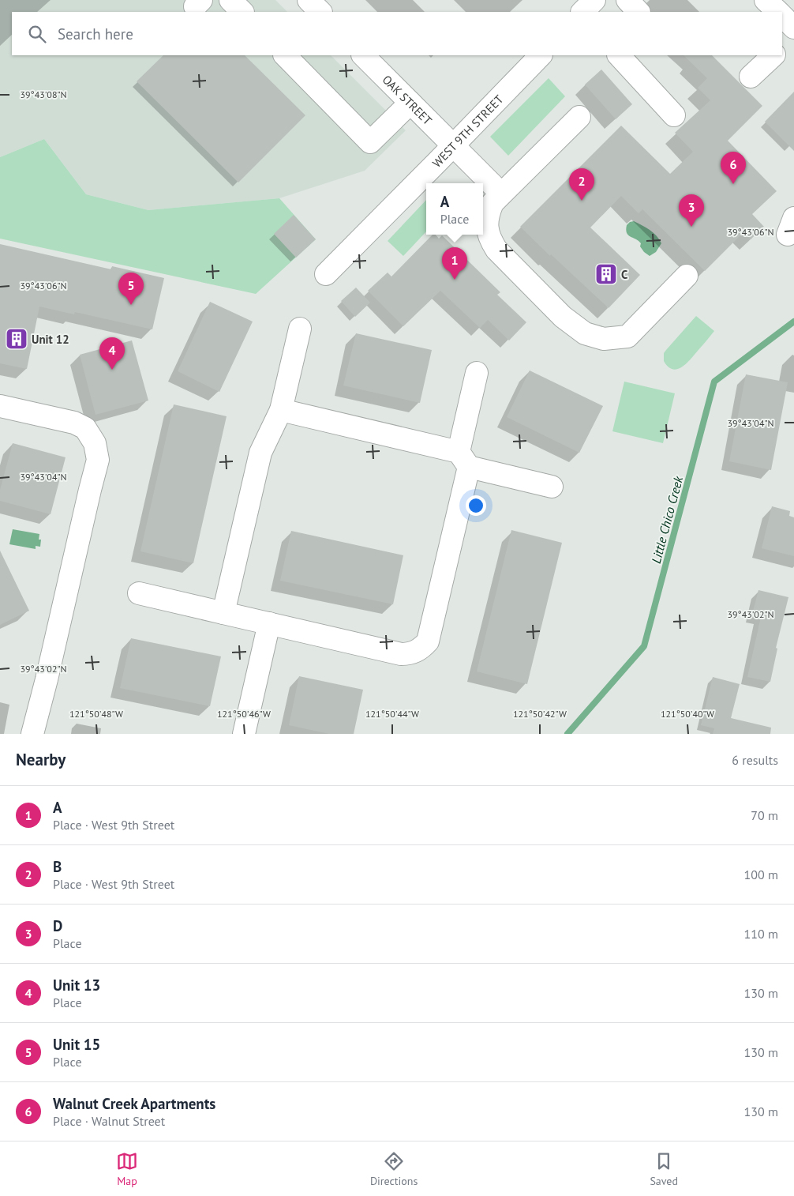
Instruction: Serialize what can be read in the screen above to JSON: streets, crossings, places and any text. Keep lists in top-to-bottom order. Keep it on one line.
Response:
{"streets":{"street":["OAK STREET","WEST 9TH STREET"]},"crossings":[["OAK STREET","WEST 9TH STREET"]],"water":["Little Chico Creek"],"places":{"building":["C","Unit 12"]},"page":{"search":"Search here","pins":["6","2","3","1","5","4"],"popup":["A","Place"],"heading":["Nearby","6 results"],"list":[{"mark":"1","name":"A","note":"Place · West 9th Street","value":"70 m"},{"mark":"2","name":"B","note":"Place · West 9th Street","value":"100 m"},{"mark":"3","name":"D","note":"Place","value":"110 m"},{"mark":"4","name":"Unit 13","note":"Place","value":"130 m"},{"mark":"5","name":"Unit 15","note":"Place","value":"130 m"},{"mark":"6","name":"Walnut Creek Apartments","note":"Place · Walnut Street","value":"130 m"}],"nav":["Map","Directions","Saved"]},"coordinates":["39°43'08\"N","39°43'06\"N","39°43'04\"N","39°43'02\"N","121°50'48\"W","121°50'46\"W","121°50'44\"W","121°50'42\"W","121°50'40\"W"]}
